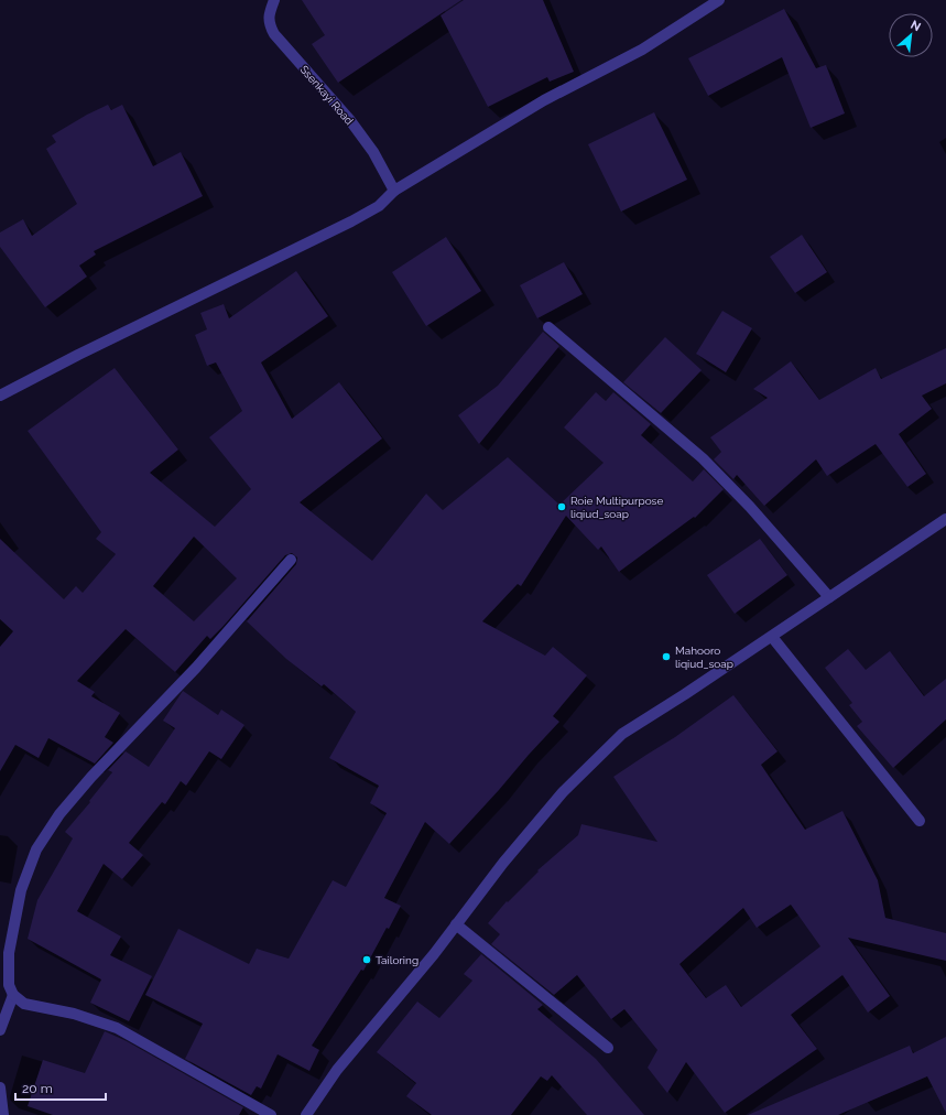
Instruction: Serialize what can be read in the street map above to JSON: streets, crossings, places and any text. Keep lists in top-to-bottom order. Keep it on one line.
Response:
{"streets":{"street":["Ssenkayi Road"]},"places":["Roie Multipurpose liqiud_soap","Mahooro liqiud_soap","Tailoring"],"scale_bar":"20 m","north":"top right"}
